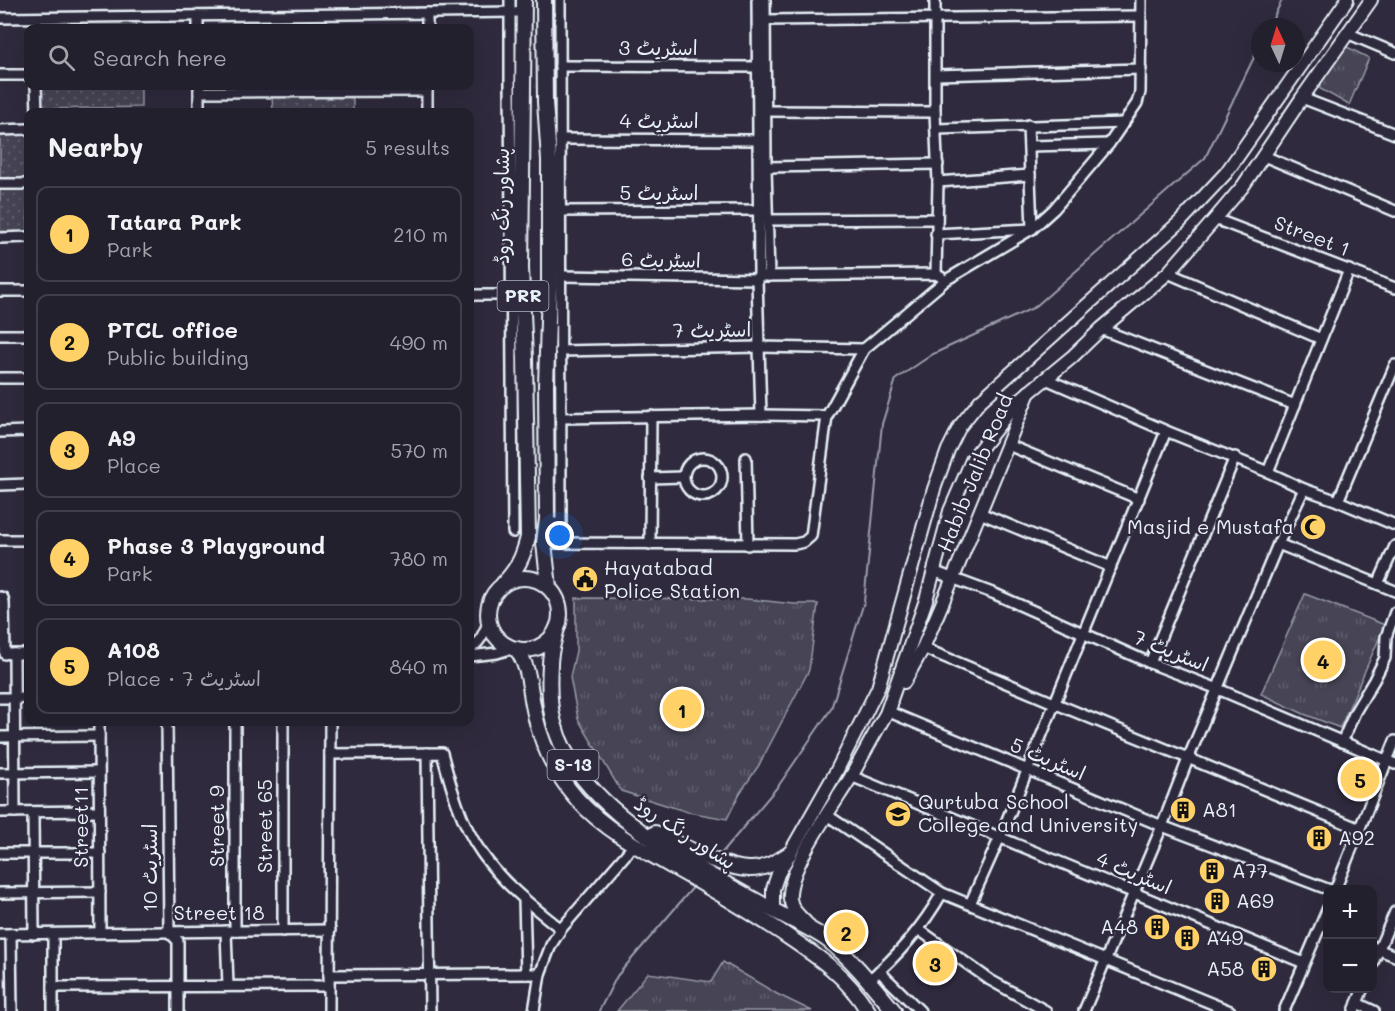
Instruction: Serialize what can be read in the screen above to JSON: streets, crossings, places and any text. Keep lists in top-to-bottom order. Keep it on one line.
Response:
{"streets":{"highway":["پشاور رنگ روڈ","PRR","S-13"],"main road":["Habib Jalib Road"],"street":["اسٹریٹ 3","اسٹریٹ 4","اسٹریٹ 5","Street 1","اسٹریٹ 6","اسٹریٹ 7","Street 9","Street 65","Street11","اسٹریٹ 10","Street 18"]},"crossings":[["اسٹریٹ 4","Habib Jalib Road"],["اسٹریٹ 5","Habib Jalib Road"],["پشاور رنگ روڈ","PRR"],["پشاور رنگ روڈ","Habib Jalib Road"],["Street 1","Habib Jalib Road"],["اسٹریٹ 7","Habib Jalib Road"],["Street 9","Street 18"],["Street 65","Street 18"],["Street11","Street 18"],["اسٹریٹ 10","Street 18"]],"places":{"mosque":["Masjid e Mustafa"],"public building":["Hayatabad Police Station"],"building":["A81","A92","A77","A69","A48","A49","A58"],"school or university":["Qurtuba School College and University"]},"north":"top","page":{"search":"Search here","heading":["Nearby","5 results"],"list":[{"mark":"1","name":"Tatara Park","note":"Park","value":"210 m"},{"mark":"2","name":"PTCL office","note":"Public building","value":"490 m"},{"mark":"3","name":"A9","note":"Place","value":"570 m"},{"mark":"4","name":"Phase 3 Playground","note":"Park","value":"780 m"},{"mark":"5","name":"A108","note":"Place · اسٹریٹ 7","value":"840 m"}],"pins":["4","1","5","2","3"],"map_buttons":["+","−"]}}
